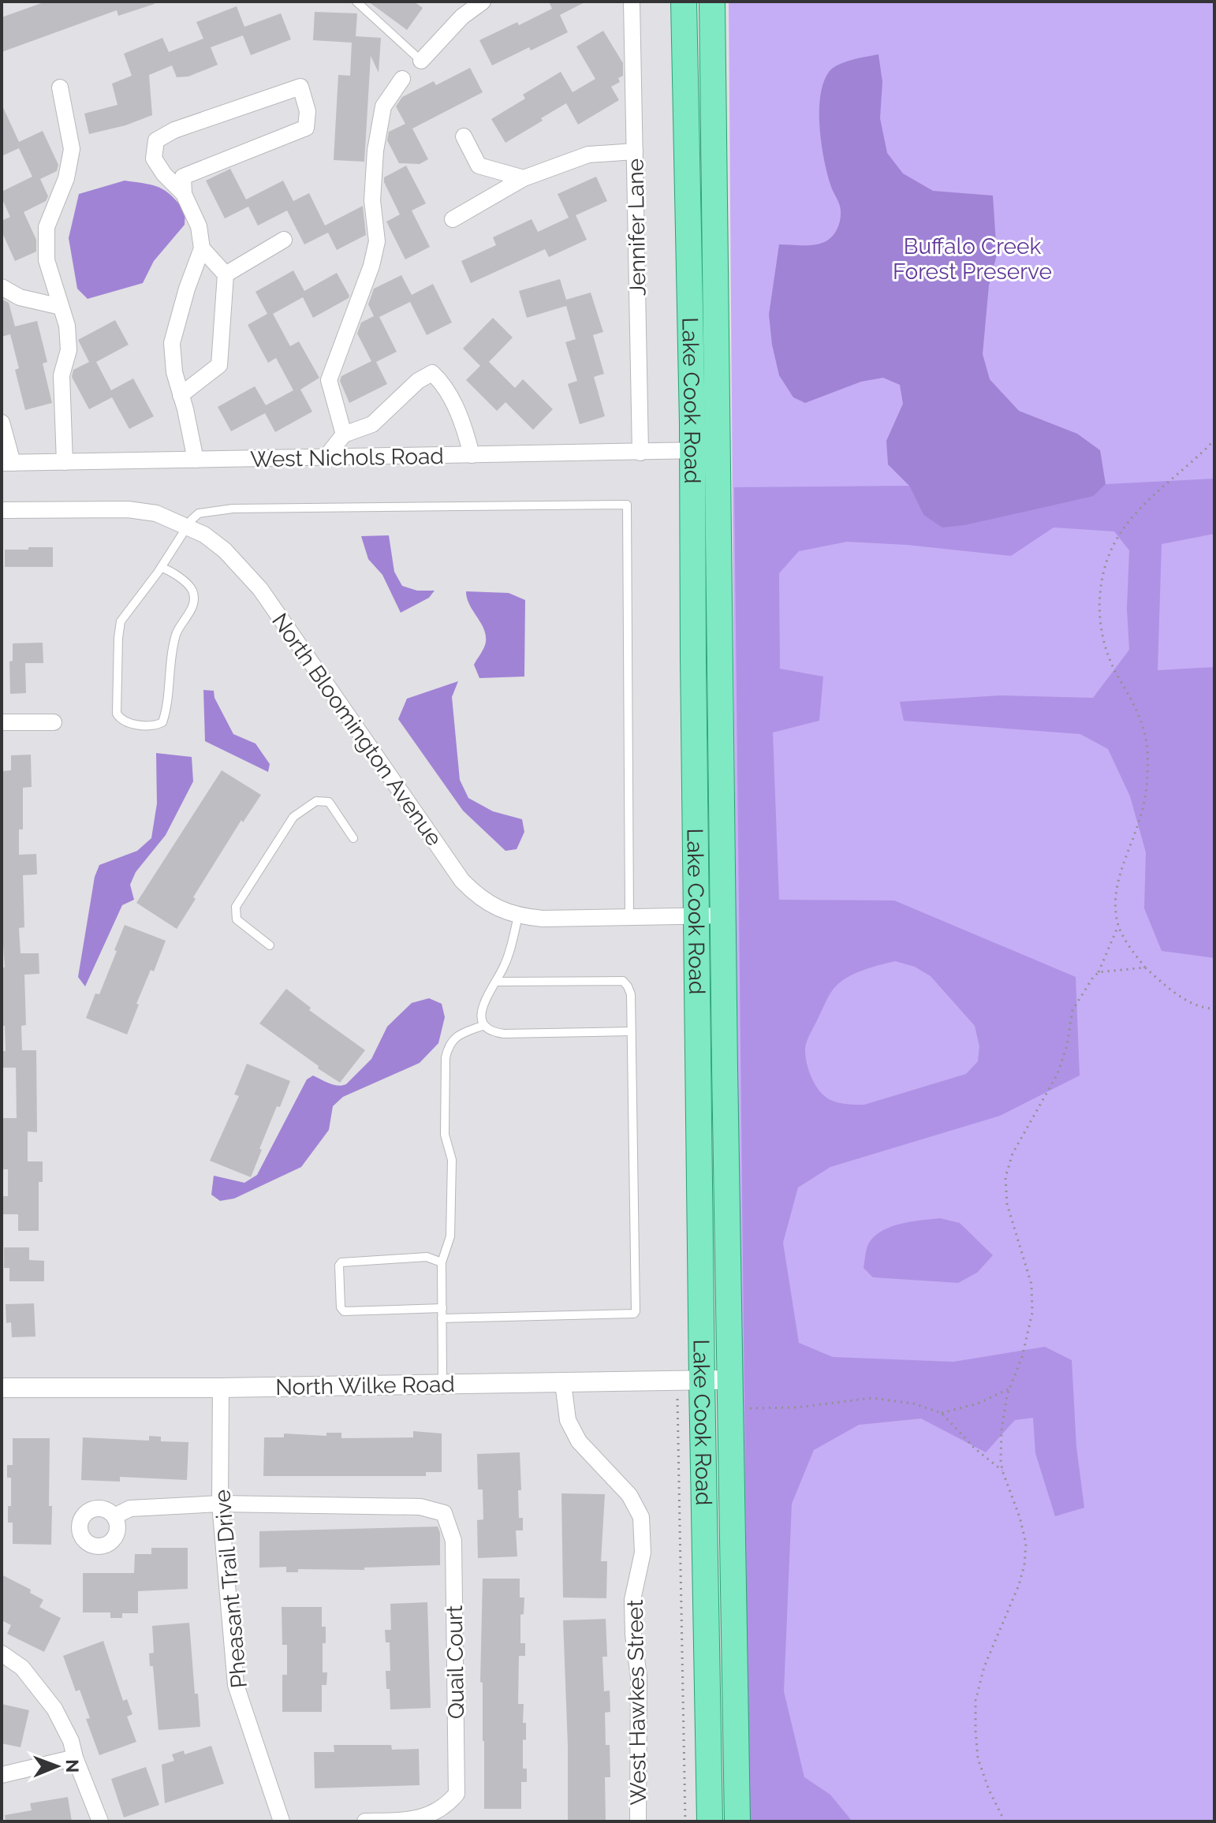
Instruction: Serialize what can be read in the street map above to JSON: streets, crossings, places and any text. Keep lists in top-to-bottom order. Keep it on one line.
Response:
{"streets":{"main road":["Lake Cook Road"],"street":["Jennifer Lane","West Nichols Road","North Bloomington Avenue","North Wilke Road","Pheasant Trail Drive","Quail Court","West Hawkes Street"]},"crossings":[["Jennifer Lane","West Nichols Road"],["Lake Cook Road","West Nichols Road"],["Lake Cook Road","North Bloomington Avenue"],["Lake Cook Road","North Wilke Road"],["North Wilke Road","Pheasant Trail Drive"],["North Wilke Road","West Hawkes Street"],["Pheasant Trail Drive","Quail Court"]],"parks":["Buffalo Creek Forest Preserve"],"north":"right"}
